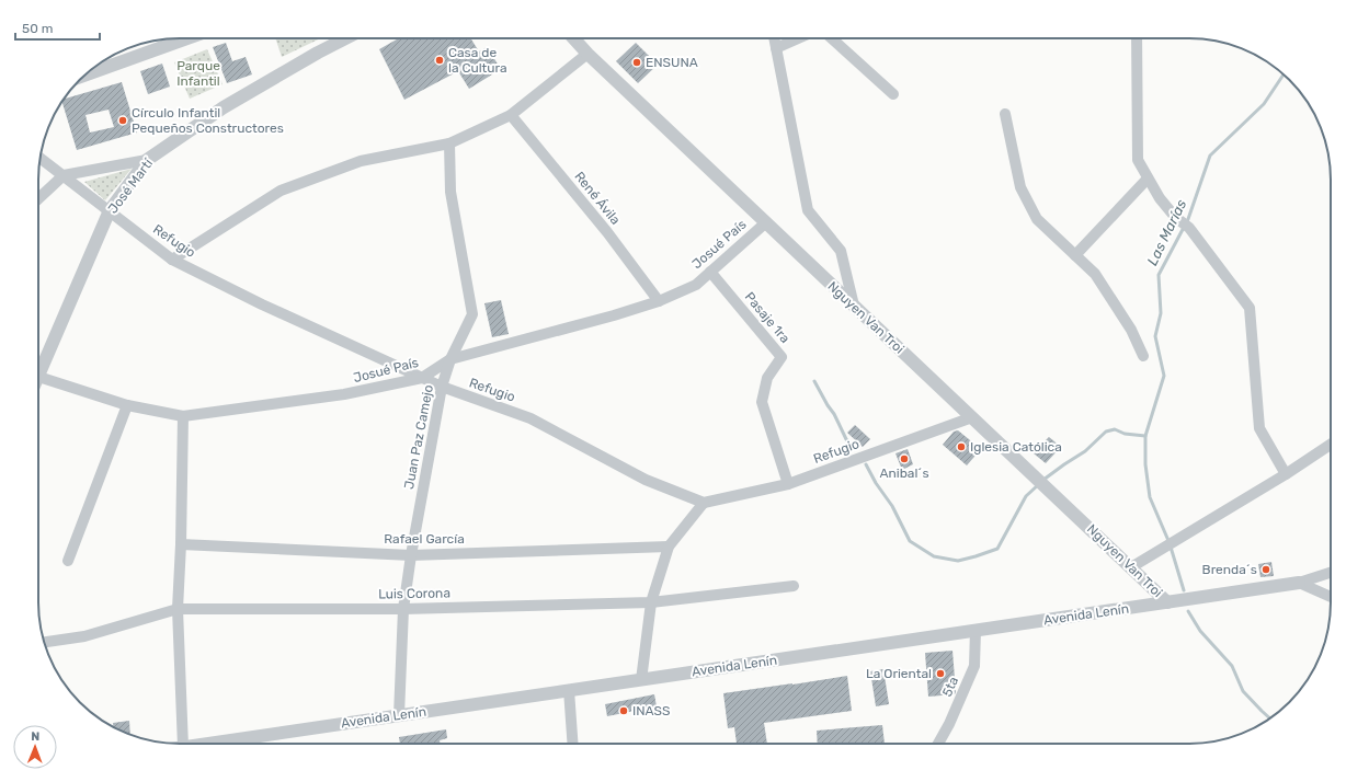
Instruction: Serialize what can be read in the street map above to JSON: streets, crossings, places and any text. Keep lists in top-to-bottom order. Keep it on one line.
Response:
{"streets":{"street":["José Martí","René Ávila","Refugio","Josué País","Pasaje 1ra","Nguyen Van Troi","Juan Paz Camejo","Rafael García","Luis Corona","Avenida Lenín","5ta"]},"crossings":[["José Martí","Refugio"],["René Ávila","Josué País"],["Refugio","Josué País"],["Refugio","Pasaje 1ra"],["Refugio","Nguyen Van Troi"],["Refugio","Juan Paz Camejo"],["Josué País","Pasaje 1ra"],["Josué País","Nguyen Van Troi"],["Josué País","Juan Paz Camejo"],["Nguyen Van Troi","Avenida Lenín"],["Juan Paz Camejo","Rafael García"],["Juan Paz Camejo","Luis Corona"],["Juan Paz Camejo","Avenida Lenín"],["Avenida Lenín","5ta"]],"water":["Las Marías"],"parks":["Parque Infantil"],"places":["Casa de la Cultura","ENSUNA","Círculo Infantil Pequeños Constructores","Iglesia Católica","Anibal´s","Brenda´s","La Oriental","INASS"],"scale_bar":"50 m","north":"top"}
